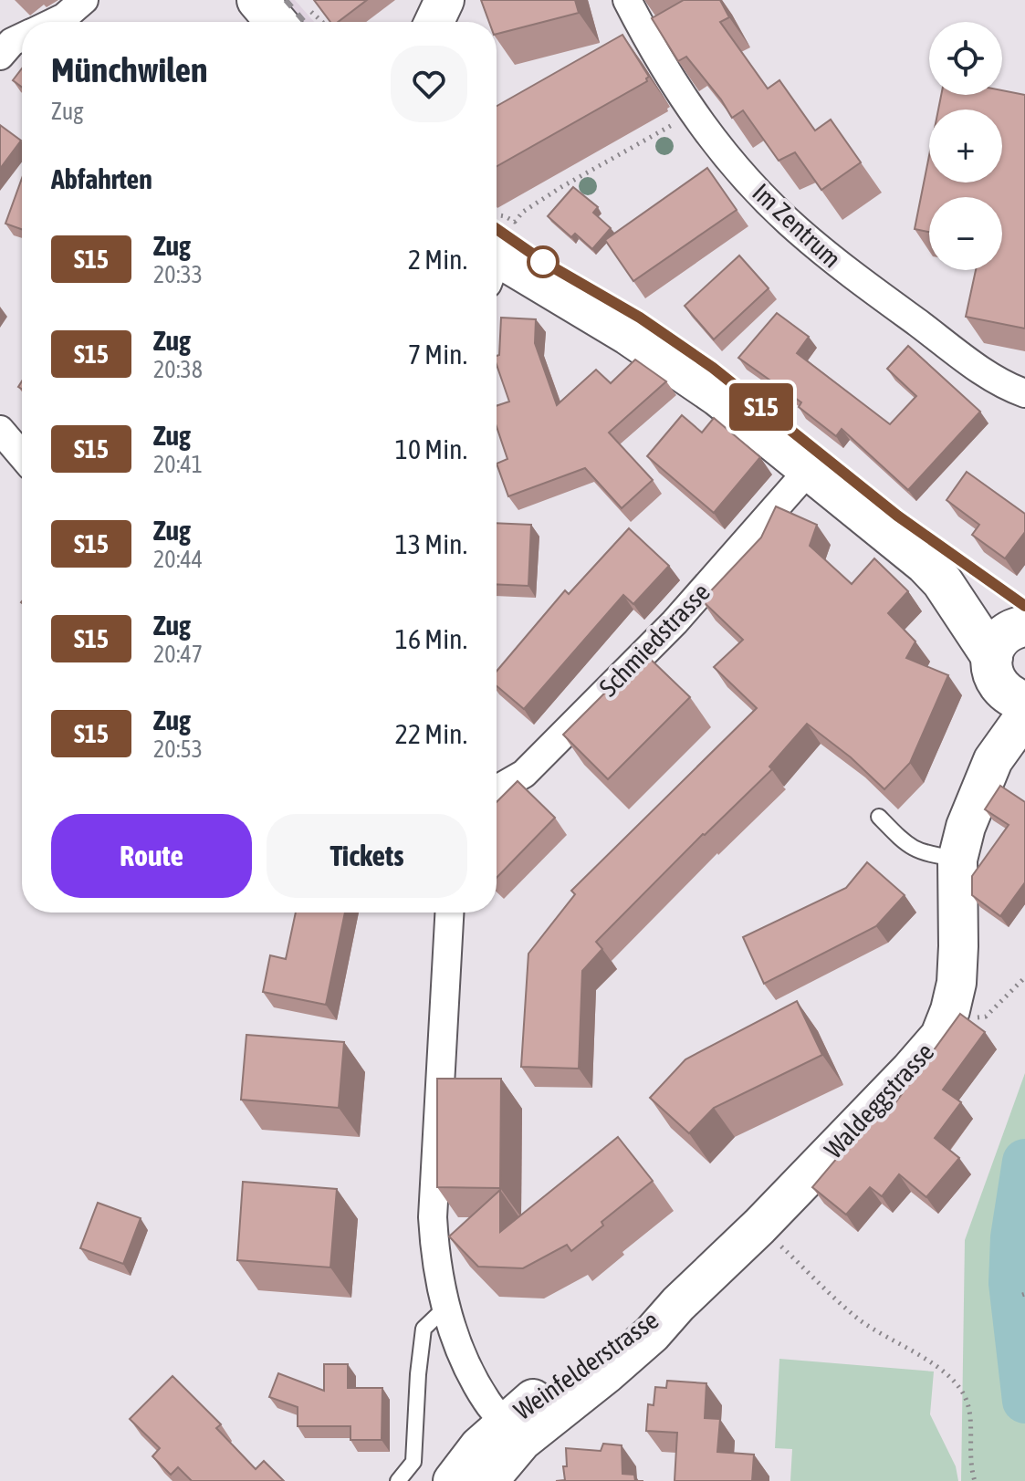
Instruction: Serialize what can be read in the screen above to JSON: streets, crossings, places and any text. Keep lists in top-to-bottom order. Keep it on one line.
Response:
{"streets":{"main road":["Waldeggstrasse","Weinfelderstrasse"],"street":["Im Zentrum","Schmiedstrasse"]},"crossings":[["Waldeggstrasse","Weinfelderstrasse"]],"page":{"on_map":"S15","map_buttons":["+","−"],"heading":[["Münchwilen","Zug"],"Abfahrten"],"list":[{"mark":"S15","name":"Zug","note":"20:33","value":"2 Min."},{"mark":"S15","name":"Zug","note":"20:38","value":"7 Min."},{"mark":"S15","name":"Zug","note":"20:41","value":"10 Min."},{"mark":"S15","name":"Zug","note":"20:44","value":"13 Min."},{"mark":"S15","name":"Zug","note":"20:47","value":"16 Min."},{"mark":"S15","name":"Zug","note":"20:53","value":"22 Min."}],"buttons":["Route","Tickets"]}}
